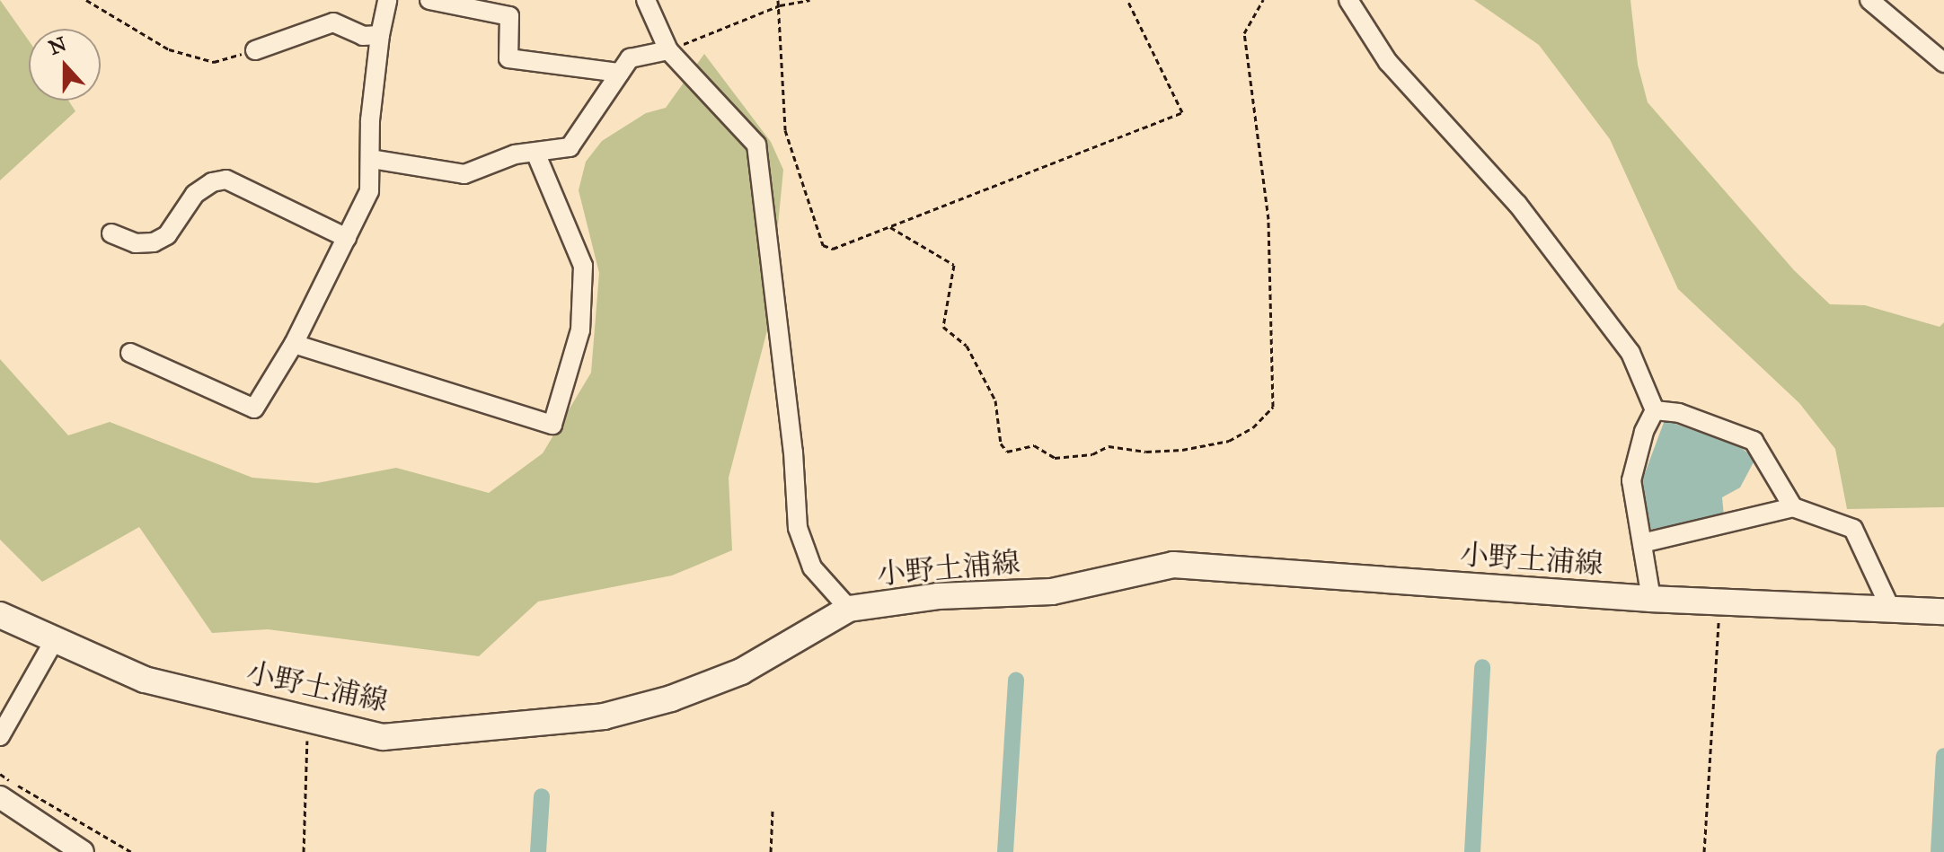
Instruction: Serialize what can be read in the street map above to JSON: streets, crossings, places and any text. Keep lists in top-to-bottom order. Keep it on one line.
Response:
{"streets":{"main road":["小野土浦線"]},"north":"top"}
